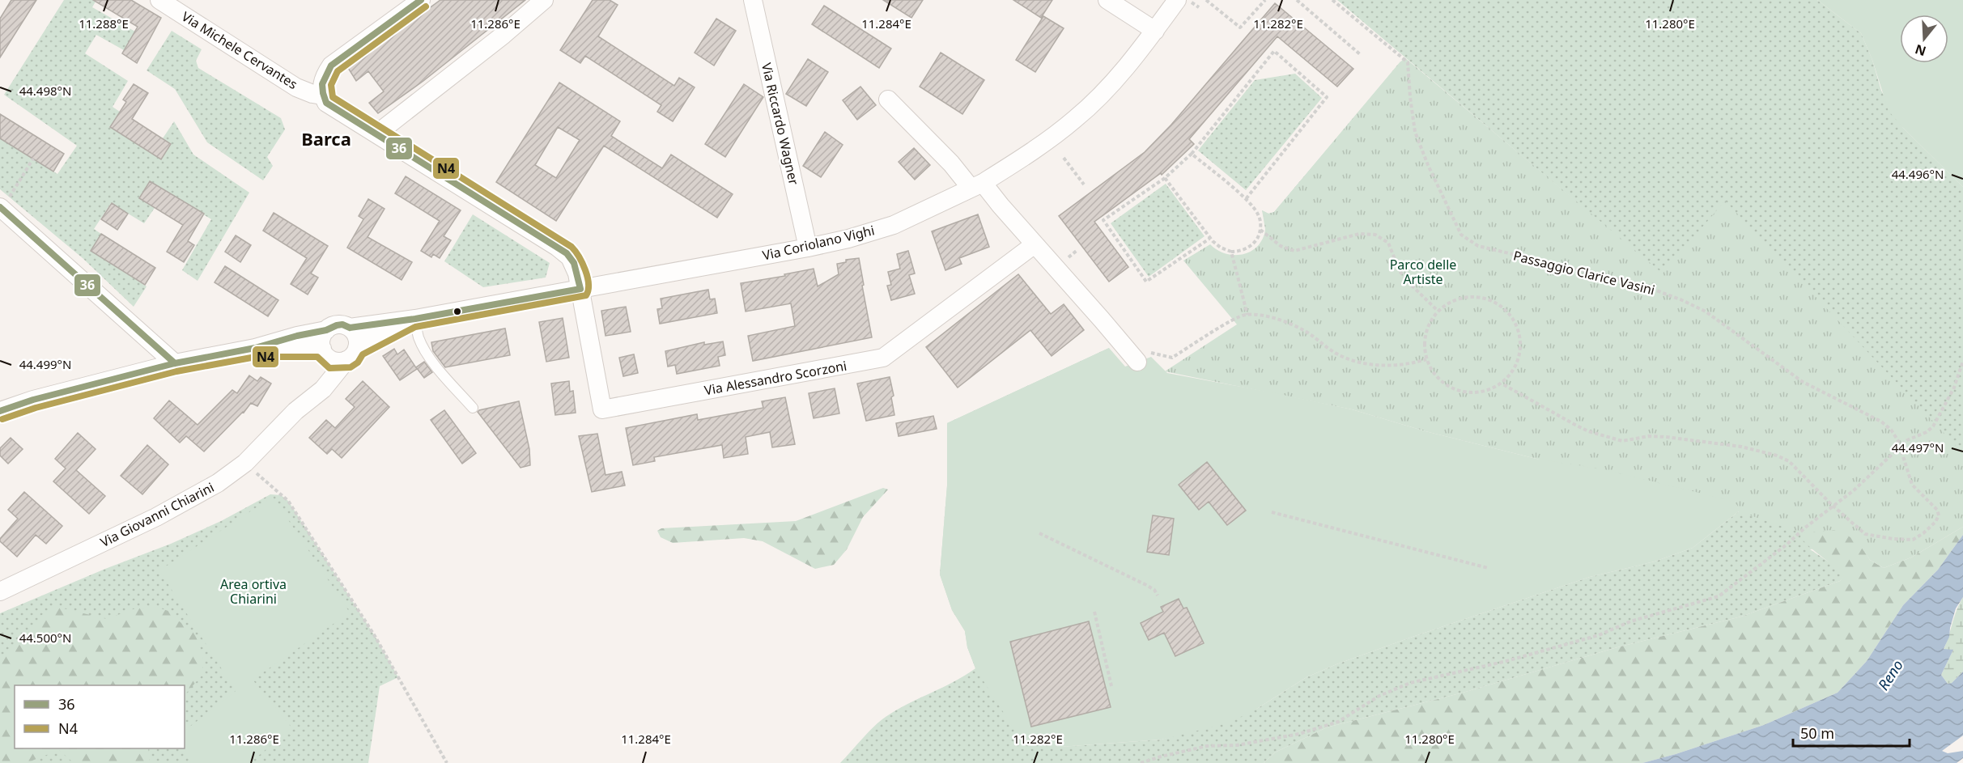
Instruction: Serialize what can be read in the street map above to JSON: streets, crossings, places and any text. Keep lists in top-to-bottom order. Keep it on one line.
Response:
{"streets":{"street":["Via Michele Cervantes","Via Riccardo Wagner","Via Coriolano Vighi","Via Alessandro Scorzoni","Via Giovanni Chiarini"],"path":["Passaggio Clarice Vasini"]},"crossings":[["Via Riccardo Wagner","Via Coriolano Vighi"],["Via Coriolano Vighi","Via Alessandro Scorzoni"],["Via Coriolano Vighi","Via Giovanni Chiarini"]],"districts":["Barca"],"water":["Reno"],"parks":["Parco delle Artiste","Area ortiva Chiarini"],"lines":["transit line 36","transit line N4"],"legend":["36","N4"],"scale_bar":"50 m","north":"bottom","coordinates":["11.288°E","11.286°E","11.284°E","11.282°E","11.280°E","44.498°N","44.496°N","44.499°N","44.497°N","44.500°N"]}
